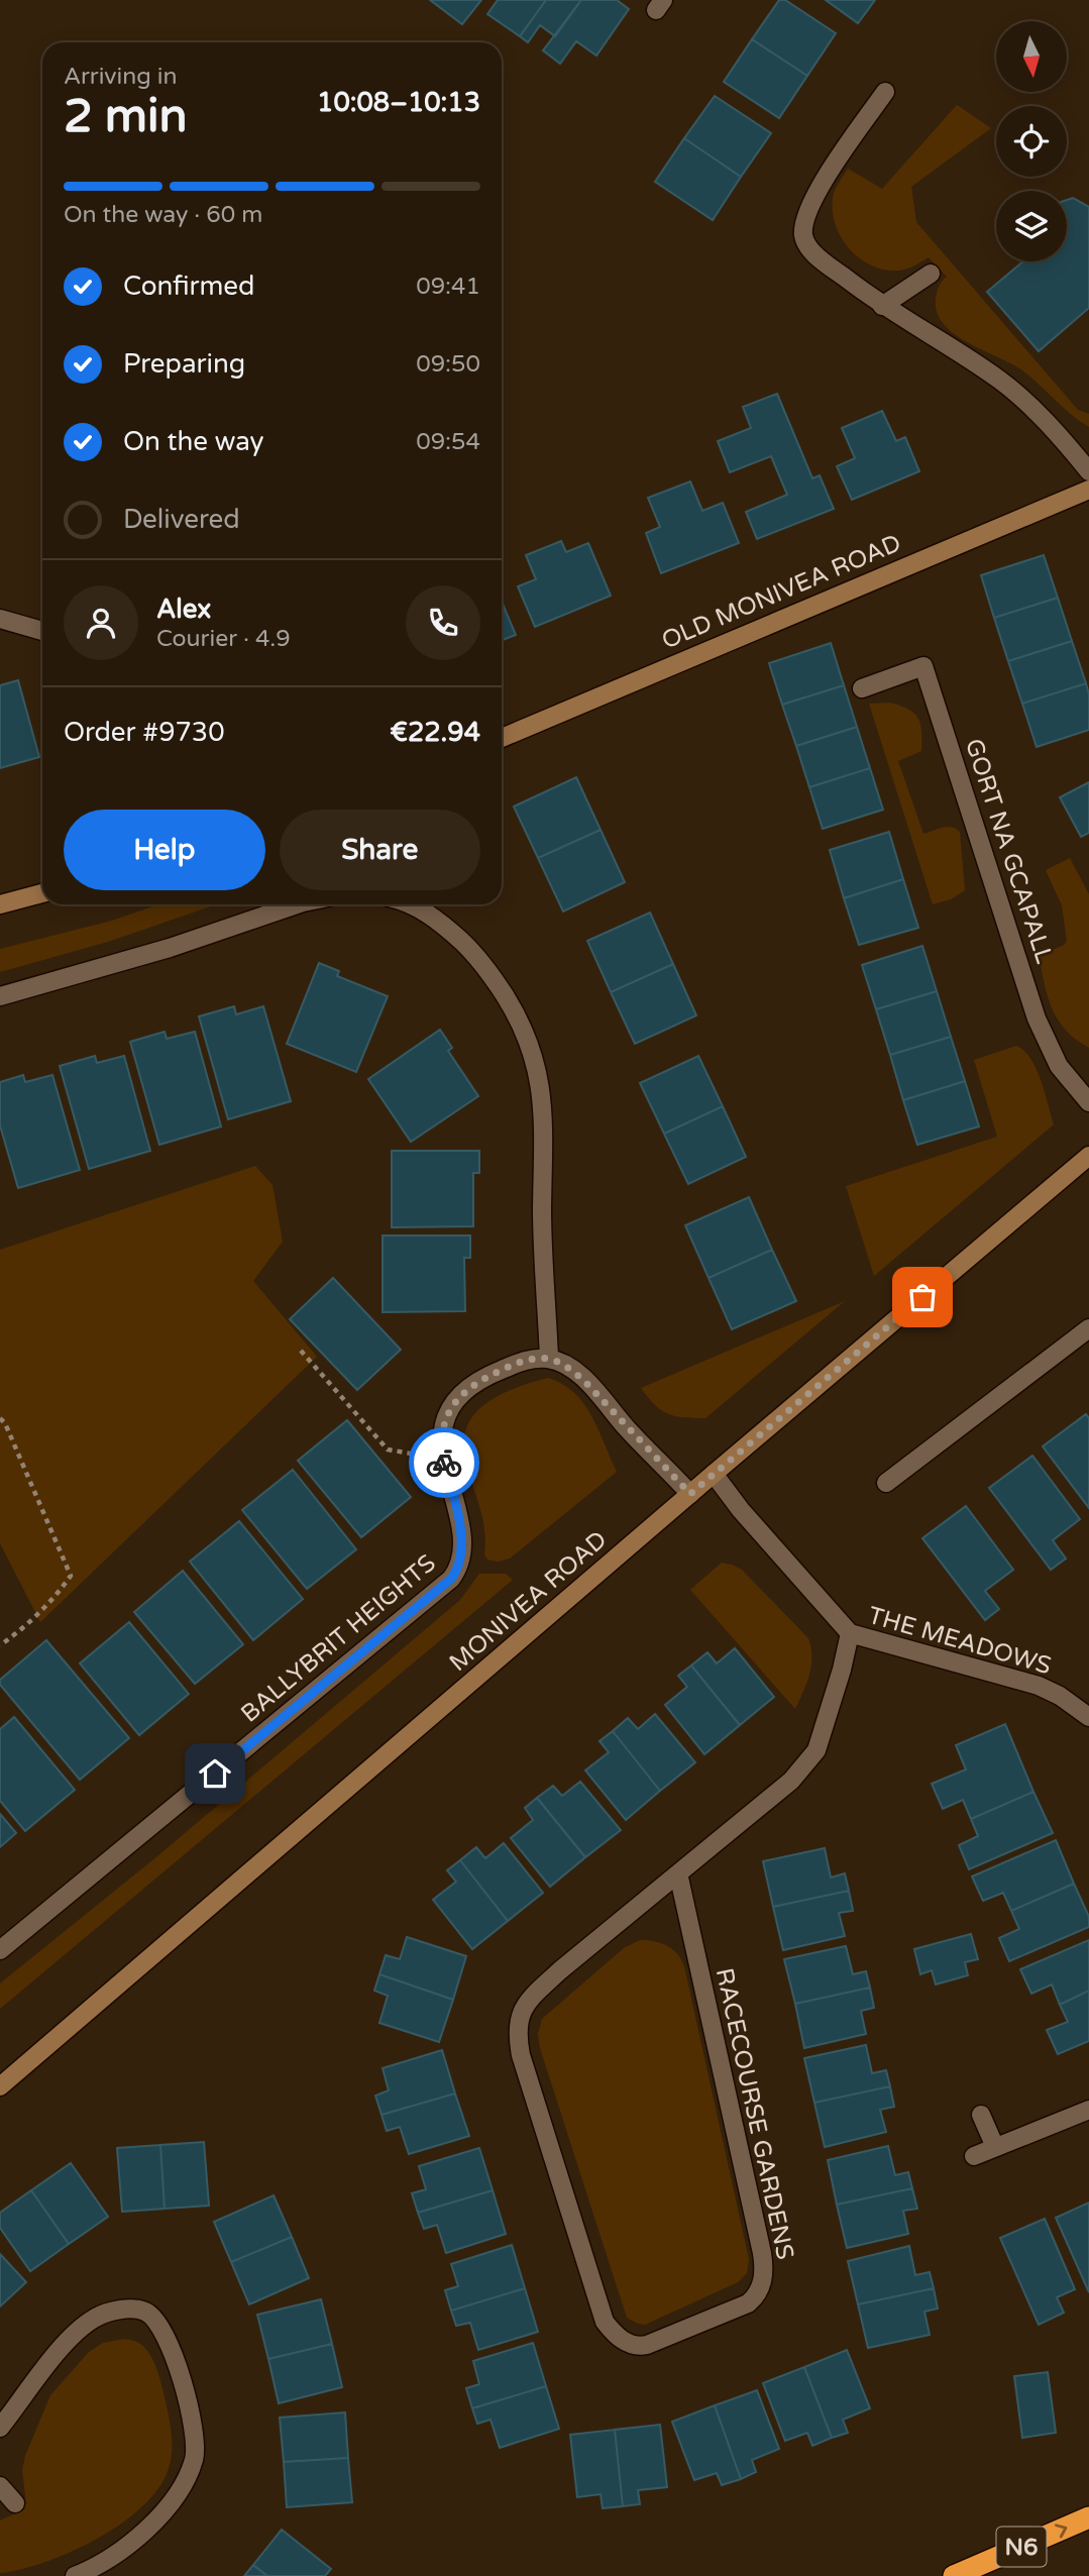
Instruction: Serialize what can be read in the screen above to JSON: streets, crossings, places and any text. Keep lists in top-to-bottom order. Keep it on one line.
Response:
{"streets":{"highway":["N6"],"main road":["OLD MONIVEA ROAD","MONIVEA ROAD"],"street":["GORT NA GCAPALL","BALLYBRIT HEIGHTS","THE MEADOWS","RACECOURSE GARDENS"]},"crossings":[["MONIVEA ROAD","THE MEADOWS"],["THE MEADOWS","RACECOURSE GARDENS"]],"north":"bottom","page":{"heading":["2 min","Arriving in","10:08–10:13"],"panel":["Alex","Courier · 4.9","Order #9730","€22.94"],"bar":"On the way · 60 m","list":[["Confirmed","09:41"],["Preparing","09:50"],["On the way","09:54"],"Delivered"],"buttons":["Help","Share"]}}
